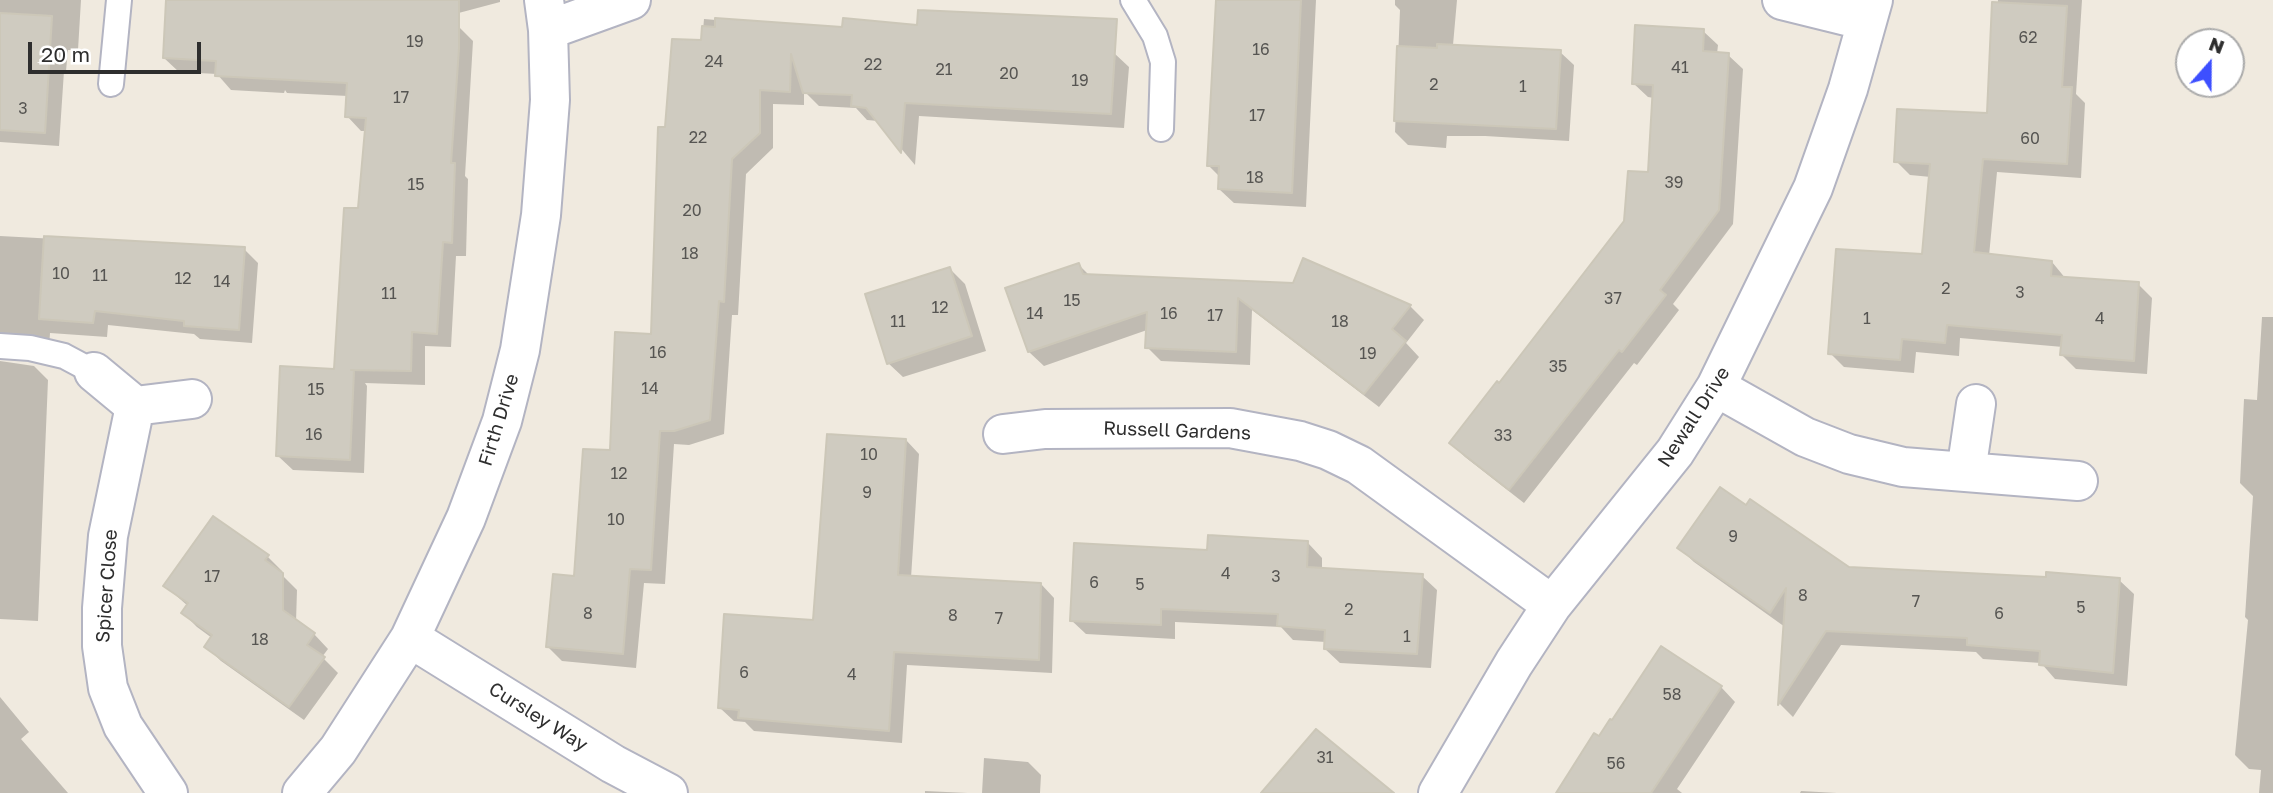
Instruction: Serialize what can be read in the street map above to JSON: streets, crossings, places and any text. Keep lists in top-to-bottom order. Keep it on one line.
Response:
{"streets":{"street":["Newall Drive","Firth Drive","Russell Gardens","Spicer Close","Cursley Way"]},"crossings":[["Newall Drive","Russell Gardens"],["Firth Drive","Cursley Way"]],"house_numbers":["62","19","16","24","22","41","21","20","19","2","1","17","3","17","22","60","18","39","15","20","18","10","11","12","14","2","3","11","37","15","12","14","16","17","1","4","11","18","16","19","35","14","15","16","33","10","12","9","10","9","4","17","3","6","5","8","7","5","2","8","6","8","7","1","18","6","4","58","31","56"],"scale_bar":"20 m","north":"top"}
